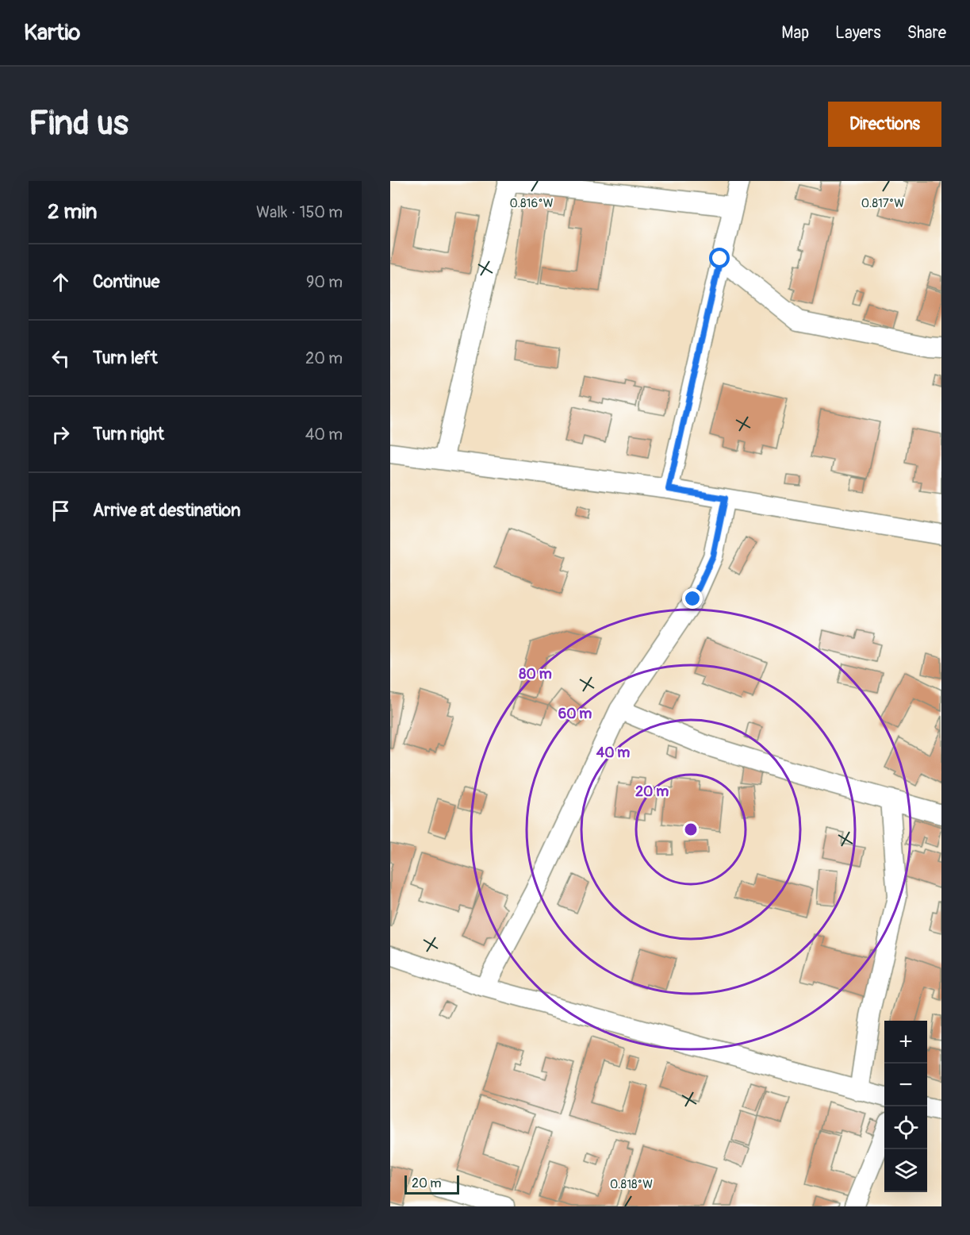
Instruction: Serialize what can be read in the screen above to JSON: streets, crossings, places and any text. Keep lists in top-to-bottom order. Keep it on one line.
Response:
{"scale_bar":"20 m","page":{"header":"Kartio","nav":["Map","Layers","Share"],"buttons":"Directions","title":"Find us","heading":["2 min","Walk · 150 m"],"list":[["Continue","90 m"],["Turn left","20 m"],["Turn right","40 m"],"Arrive at destination"],"map_buttons":["+","−"],"scale":"20 m"},"coordinates":["0.816°W","0.817°W","0.818°W"],"rings":["80 m","60 m","40 m","20 m"]}
